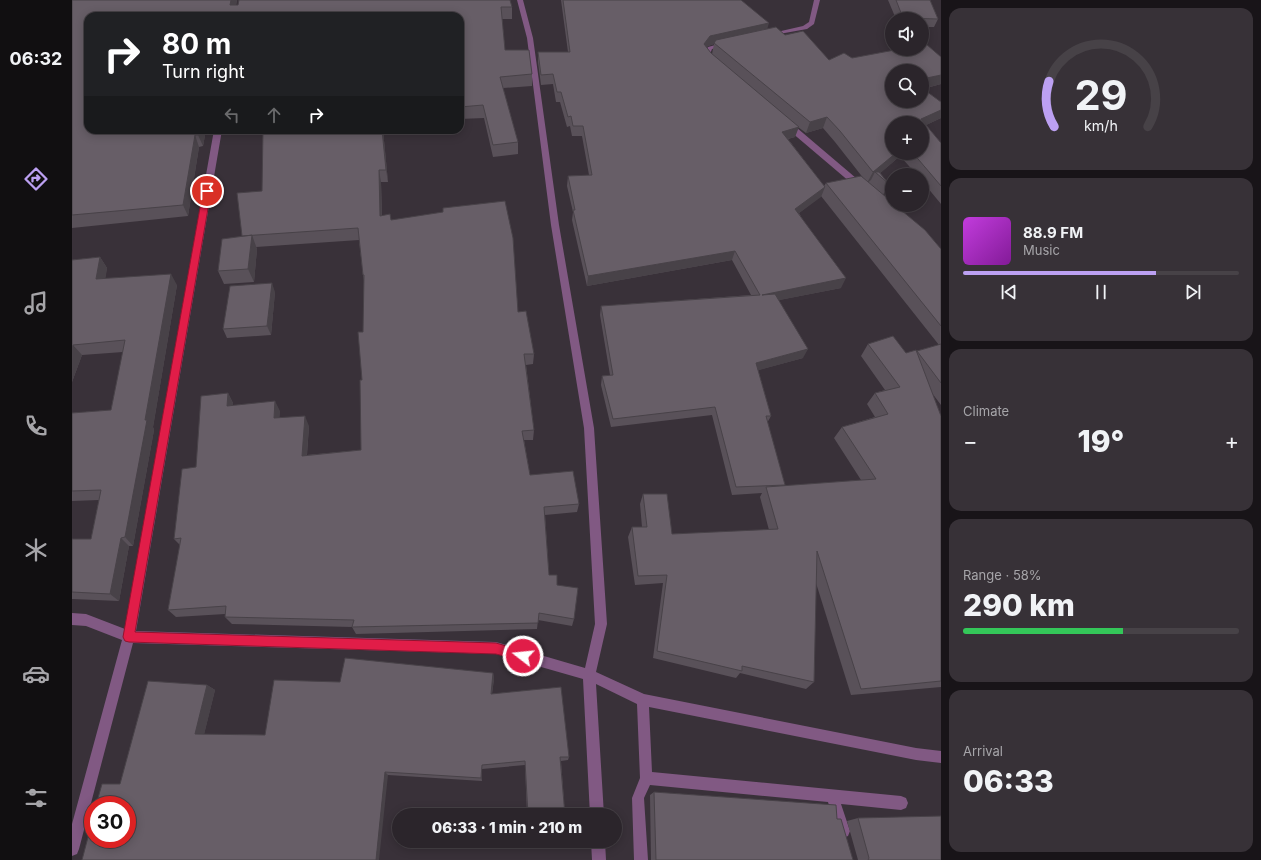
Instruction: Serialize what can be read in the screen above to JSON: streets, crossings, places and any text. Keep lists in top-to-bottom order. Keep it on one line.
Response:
{"page":{"tabs":"06:32","map_buttons":["+","−"],"turn":["80 m","Turn right"],"song":["88.9 FM","Music"],"tile":["Climate",["Range · 58%","290 km"],["Arrival","06:33"]],"heat":["−","19°","+"],"limit":"30","trip":"06:33 · 1 min · 210 m","gauge":["29","km/h"]}}
